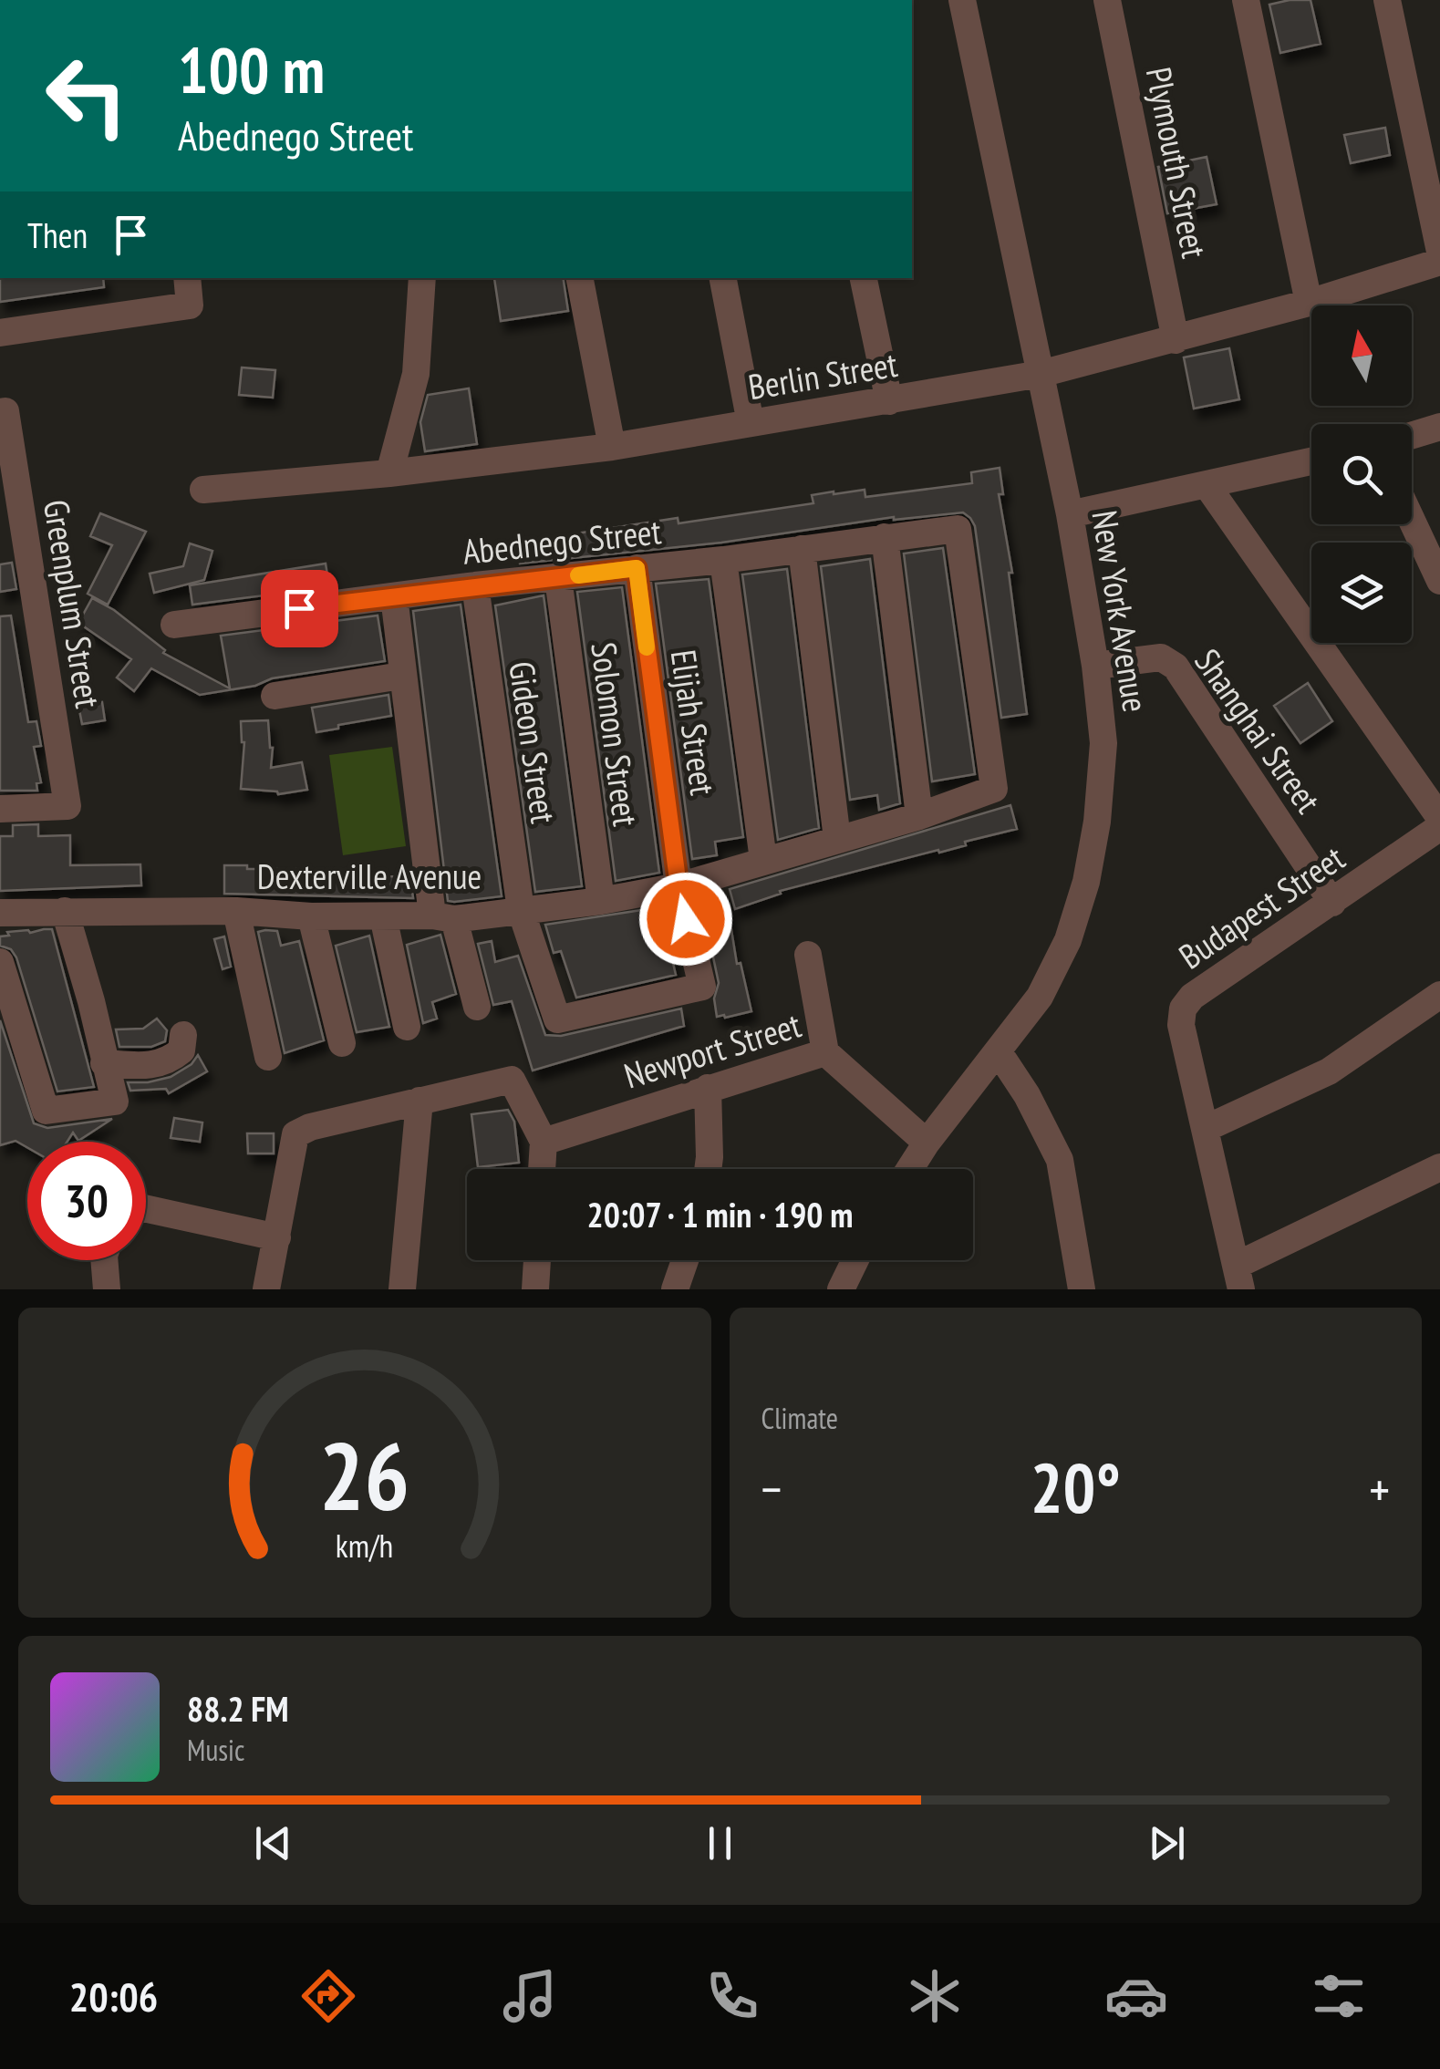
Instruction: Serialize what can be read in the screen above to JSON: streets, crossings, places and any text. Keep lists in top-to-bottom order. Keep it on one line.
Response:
{"streets":{"street":["Plymouth Street","Berlin Street","Abednego Street","Greenplum Street","New York Avenue","Elijah Street","Shanghai Street","Solomon Street","Gideon Street","Dexterville Avenue","Budapest Street","Newport Street"]},"crossings":[["Plymouth Street","Berlin Street"],["Berlin Street","New York Avenue"],["Abednego Street","Elijah Street"],["Abednego Street","Solomon Street"],["Abednego Street","Gideon Street"],["Abednego Street","Dexterville Avenue"],["New York Avenue","Shanghai Street"],["New York Avenue","Newport Street"],["Elijah Street","Gideon Street"],["Elijah Street","Dexterville Avenue"],["Shanghai Street","Budapest Street"],["Solomon Street","Dexterville Avenue"],["Gideon Street","Dexterville Avenue"]],"north":"top","page":{"turn":["100 m","Abednego Street"],"then":"Then","limit":"30","trip":"20:07 · 1 min · 190 m","tile":"Climate","heat":["−","20°","+"],"song":["88.2 FM","Music"],"tabs":"20:06","gauge":["26","km/h"]}}
